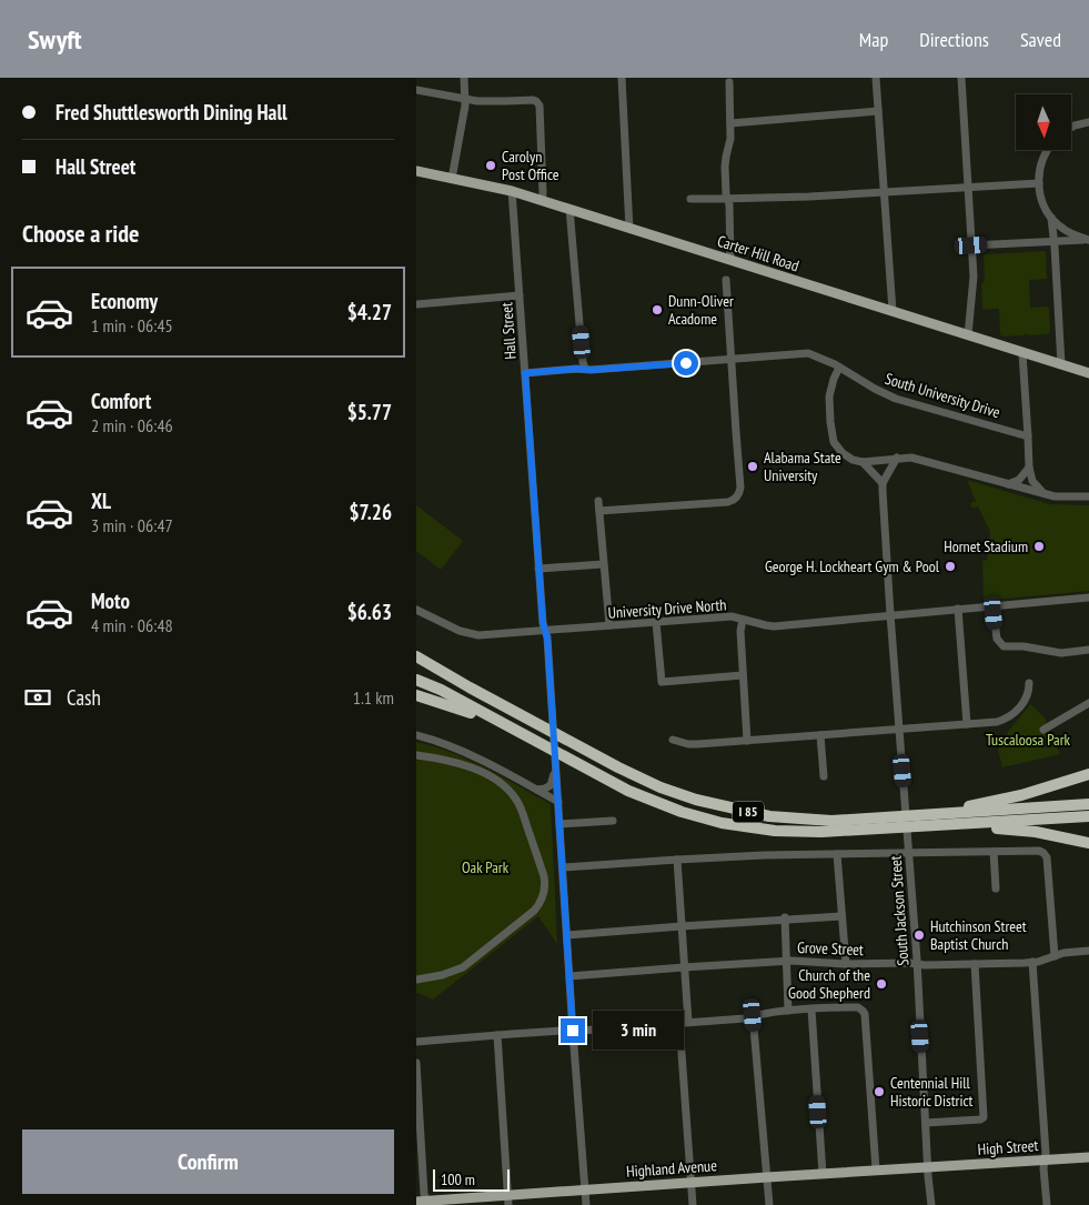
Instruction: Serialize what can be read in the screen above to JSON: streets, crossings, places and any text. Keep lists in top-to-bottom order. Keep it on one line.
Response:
{"streets":{"highway":["I 85"],"main road":["Carter Hill Road","High Street","Highland Avenue"],"street":["Hall Street","South University Drive","University Drive North","South Jackson Street","Grove Street"]},"crossings":[["Carter Hill Road","Hall Street"],["Hall Street","South University Drive"],["Hall Street","University Drive North"],["Hall Street","Grove Street"],["Hall Street","Highland Avenue"],["University Drive North","South Jackson Street"],["South Jackson Street","Grove Street"],["South Jackson Street","High Street"],["South Jackson Street","Highland Avenue"],["High Street","Highland Avenue"]],"parks":["Tuscaloosa Park","Oak Park"],"places":["Carolyn Post Office","Dunn-Oliver Acadome","Alabama State University","Hornet Stadium","George H. Lockheart Gym & Pool","Hutchinson Street Baptist Church","Church of the Good Shepherd","Centennial Hill Historic District"],"scale_bar":"100 m","north":"bottom","page":{"header":"Swyft","nav":["Map","Directions","Saved"],"banner":["Fred Shuttlesworth Dining Hall","Hall Street"],"heading":"Choose a ride","list":[{"name":"Economy","note":"1 min · 06:45","value":"$4.27"},{"name":"Comfort","note":"2 min · 06:46","value":"$5.77"},{"name":"XL","note":"3 min · 06:47","value":"$7.26"},{"name":"Moto","note":"4 min · 06:48","value":"$6.63"}],"pay":["Cash","1.1 km"],"bubble":"3 min","buttons":"Confirm","scale":"100 m"}}
